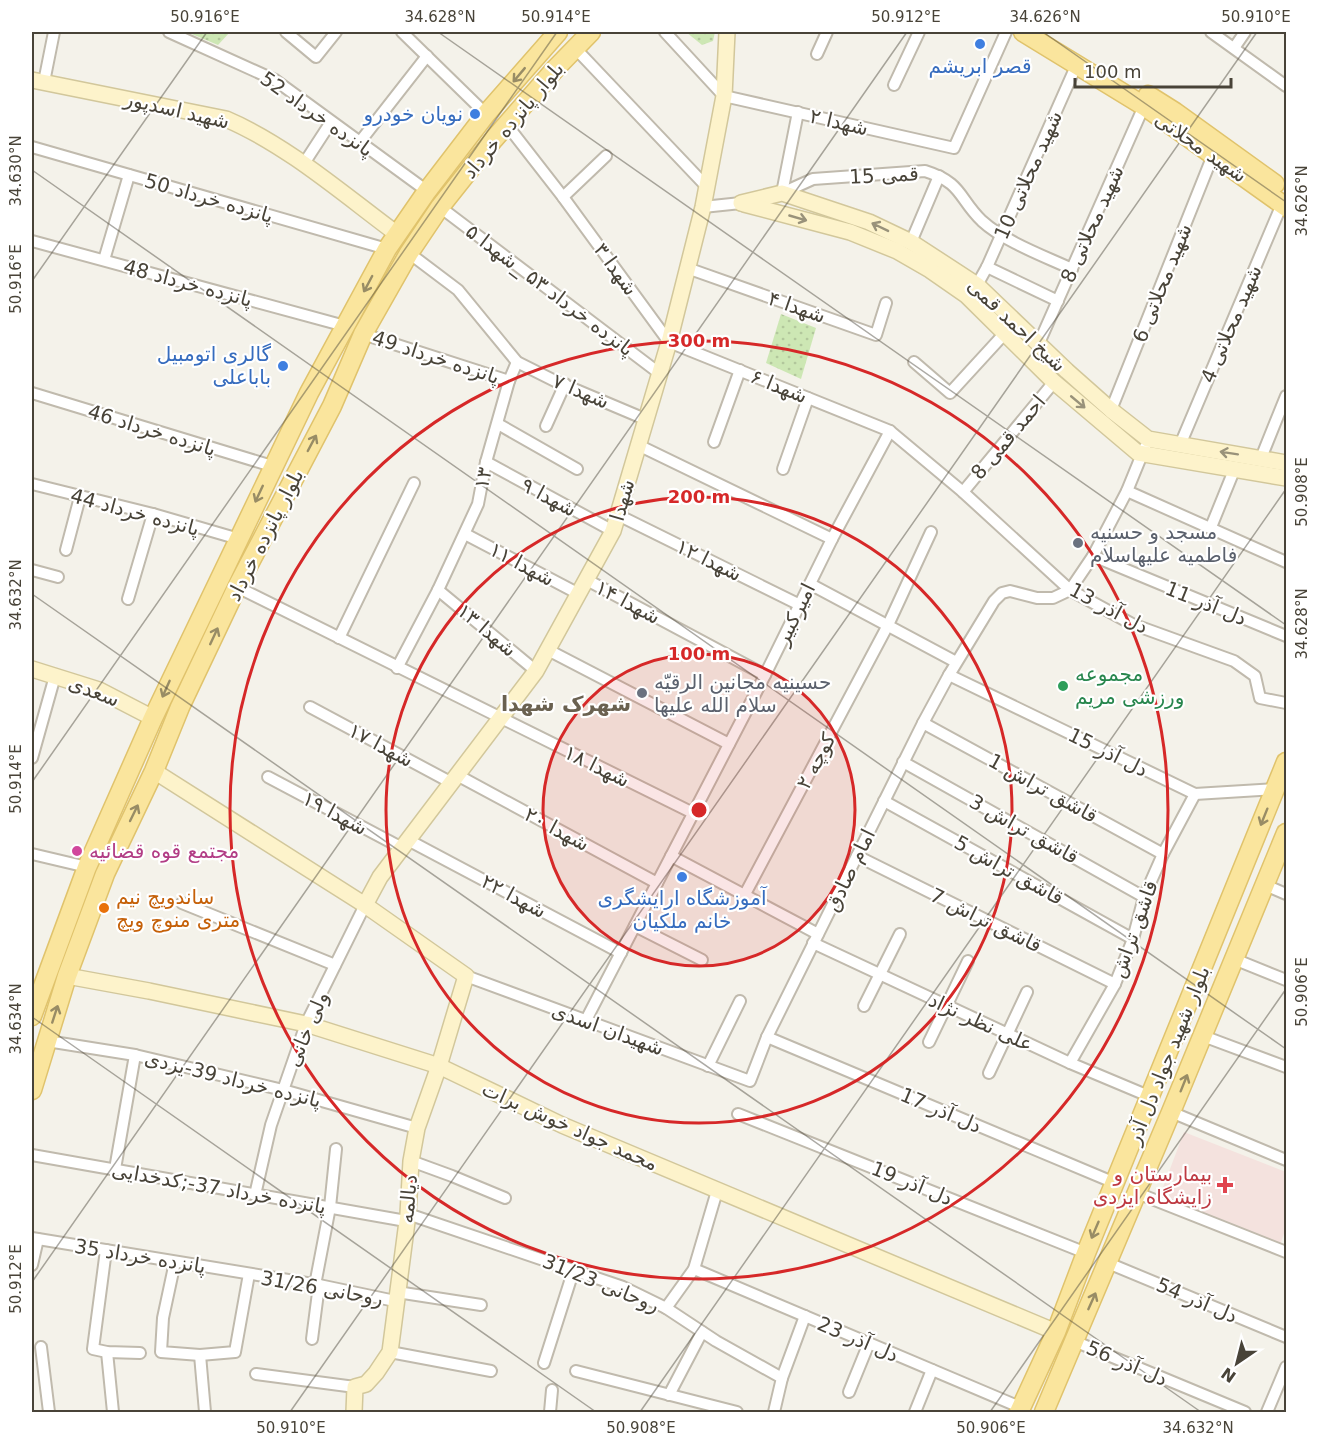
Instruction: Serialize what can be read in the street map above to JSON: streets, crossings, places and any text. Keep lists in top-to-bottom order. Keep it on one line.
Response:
{"streets":{"main road":["بلوار پانزده خرداد","شهید محلاتی","بلوار شهید جواد دل آذر"],"street":["شهید اسدپور","پانزده خرداد 52","شهدا ۲","قمی 15","شهید محلاتی 10","پانزده خرداد 50","شهید محلاتی 8","شهدا ۳","پانزده خرداد 48","شهید محلاتی 6","پانزده خرداد ۵۳ _شهدا ۵","شهدا ۴","شهید محلاتی 4","شیخ احمد قمی","پانزده خرداد 49","شهدا ۶","شهدا ۷","پانزده خرداد 46","احمد قمی 8","۱۳","شهدا ۹","شهدا","پانزده خرداد 44","شهدا ۱۲","شهدا ۱۱","شهدا ۱۴","دل آذر 11","دل آذر 13","امیرکبیر","شهدا ۱۳","سعدی","شهدا ۱۷","دل آذر 15","کوچه ۲","شهدا ۱۸","قاشق تراش 1","شهدا ۱۹","شهدا ۲۰","قاشق تراش 3","امام صادق","قاشق تراش 5","شهدا ۲۲","قاشق تراش 7","قاشق تراش","علی نظر نژاد","ولی خانی","شهیدان اسدی","پانزده خرداد 39-یزدی","دل آذر 17","محمد جواد خوش برات","دل آذر 19","پانزده خرداد 37-;کدخدایی","دیالمه","پانزده خرداد 35","روحانی 31/23","روحانی 31/26","دل آذر 54","دل آذر 23","دل آذر 56"]},"crossings":[["شهید اسدپور","بلوار پانزده خرداد"],["پانزده خرداد 52","بلوار پانزده خرداد"],["بلوار پانزده خرداد","پانزده خرداد 50"],["بلوار پانزده خرداد","شهدا ۳"],["بلوار پانزده خرداد","پانزده خرداد 48"],["بلوار پانزده خرداد","پانزده خرداد ۵۳ _شهدا ۵"],["بلوار پانزده خرداد","پانزده خرداد 49"],["بلوار پانزده خرداد","پانزده خرداد 46"],["بلوار پانزده خرداد","پانزده خرداد 44"],["بلوار پانزده خرداد","سعدی"],["بلوار پانزده خرداد","شهدا ۱۸"],["بلوار پانزده خرداد","پانزده خرداد 39-یزدی"],["بلوار پانزده خرداد","محمد جواد خوش برات"],["شهدا ۲","شهدا"],["شهید محلاتی","شهید محلاتی 10"],["شهید محلاتی","شهید محلاتی 8"],["شهید محلاتی","شهید محلاتی 6"],["شهید محلاتی","شهید محلاتی 4"],["قمی 15","شهید محلاتی 10"],["قمی 15","شهید محلاتی 8"],["قمی 15","شیخ احمد قمی"],["شهید محلاتی 10","شیخ احمد قمی"],["شهید محلاتی 8","شیخ احمد قمی"],["شهدا ۳","شهدا ۶"],["شهدا ۳","شهدا"],["شهید محلاتی 6","شیخ احمد قمی"],["پانزده خرداد ۵۳ _شهدا ۵","شهدا"],["شهدا ۴","شهدا"],["شهید محلاتی 4","شیخ احمد قمی"],["شیخ احمد قمی","احمد قمی 8"],["شیخ احمد قمی","شهدا"],["پانزده خرداد 49","۱۳"],["شهدا ۶","شهدا"],["شهدا ۶","دل آذر 13"],["شهدا ۶","امیرکبیر"],["شهدا ۷","۱۳"],["شهدا ۷","شهدا"],["احمد قمی 8","دل آذر 13"],["۱۳","شهدا ۹"],["۱۳","شهدا ۱۱"],["۱۳","شهدا ۱۳"],["۱۳","شهدا ۱۸"],["شهدا ۹","شهدا"],["شهدا","شهدا ۱۲"],["شهدا","شهدا ۱۱"],["شهدا","شهدا ۱۴"],["شهدا","شهدا ۱۳"],["شهدا","شهدا ۱۷"],["شهدا","شهدا ۱۸"],["شهدا","شهدا ۱۹"],["شهدا","شهدا ۲۰"],["شهدا","شهدا ۲۲"],["شهدا","ولی خانی"],["شهدا ۱۲","امیرکبیر"],["شهدا ۱۴","امیرکبیر"],["دل آذر 13","امیرکبیر"],["دل آذر 13","امام صادق"],["امیرکبیر","شهدا ۱۸"],["امیرکبیر","شهدا ۲۰"],["امیرکبیر","شهدا ۲۲"],["امیرکبیر","علی نظر نژاد"],["امیرکبیر","شهیدان اسدی"],["شهدا ۱۷","شهدا ۲۰"],["دل آذر 15","امام صادق"],["دل آذر 15","قاشق تراش"],["دل آذر 15","بلوار شهید جواد دل آذر"],["کوچه ۲","علی نظر نژاد"],["قاشق تراش 1","امام صادق"],["قاشق تراش 1","قاشق تراش"],["شهدا ۱۹","شهدا ۲۲"],["قاشق تراش 3","امام صادق"],["قاشق تراش 3","قاشق تراش"],["امام صادق","قاشق تراش 5"],["امام صادق","قاشق تراش 7"],["امام صادق","علی نظر نژاد"],["امام صادق","شهیدان اسدی"],["امام صادق","دل آذر 17"],["قاشق تراش 5","قاشق تراش"],["قاشق تراش 7","قاشق تراش"],["قاشق تراش","علی نظر نژاد"],["علی نظر نژاد","بلوار شهید جواد دل آذر"],["ولی خانی","پانزده خرداد 39-یزدی"],["ولی خانی","محمد جواد خوش برات"],["ولی خانی","پانزده خرداد 37-;کدخدایی"],["شهیدان اسدی","دیالمه"],["بلوار شهید جواد دل آذر","دل آذر 17"],["بلوار شهید جواد دل آذر","محمد جواد خوش برات"],["بلوار شهید جواد دل آذر","دل آذر 19"],["بلوار شهید جواد دل آذر","دل آذر 54"],["بلوار شهید جواد دل آذر","دل آذر 23"],["بلوار شهید جواد دل آذر","دل آذر 56"],["پانزده خرداد 39-یزدی","دیالمه"],["محمد جواد خوش برات","دیالمه"],["پانزده خرداد 37-;کدخدایی","دیالمه"],["پانزده خرداد 37-;کدخدایی","روحانی 31/23"],["دیالمه","روحانی 31/23"],["دیالمه","روحانی 31/26"],["پانزده خرداد 35","روحانی 31/26"]],"districts":["شهرک شهدا"],"places":{"other":["قصر ابریشم","نویان خودرو","گالری اتومبیل باباعلی","مسجد و حسنیه فاطمیه علیهاسلام","مجموعه ورزشی مریم","حسینیه مجانین الرقیّه سلام الله علیها","مجتمع قوه قضائیه","آموزشگاه ارایشگری خانم ملکیان","ساندویچ نیم متری منوچ ویچ"],"health":["بیمارستان و زایشگاه ایزدی"]},"scale_bar":"100 m","north":"bottom left","coordinates":["50.916°E","34.628°N","50.914°E","50.912°E","34.626°N","50.910°E","34.630°N","50.908°E","34.632°N","50.906°E","34.634°N"],"rings":["300 m","200 m","100 m"]}
